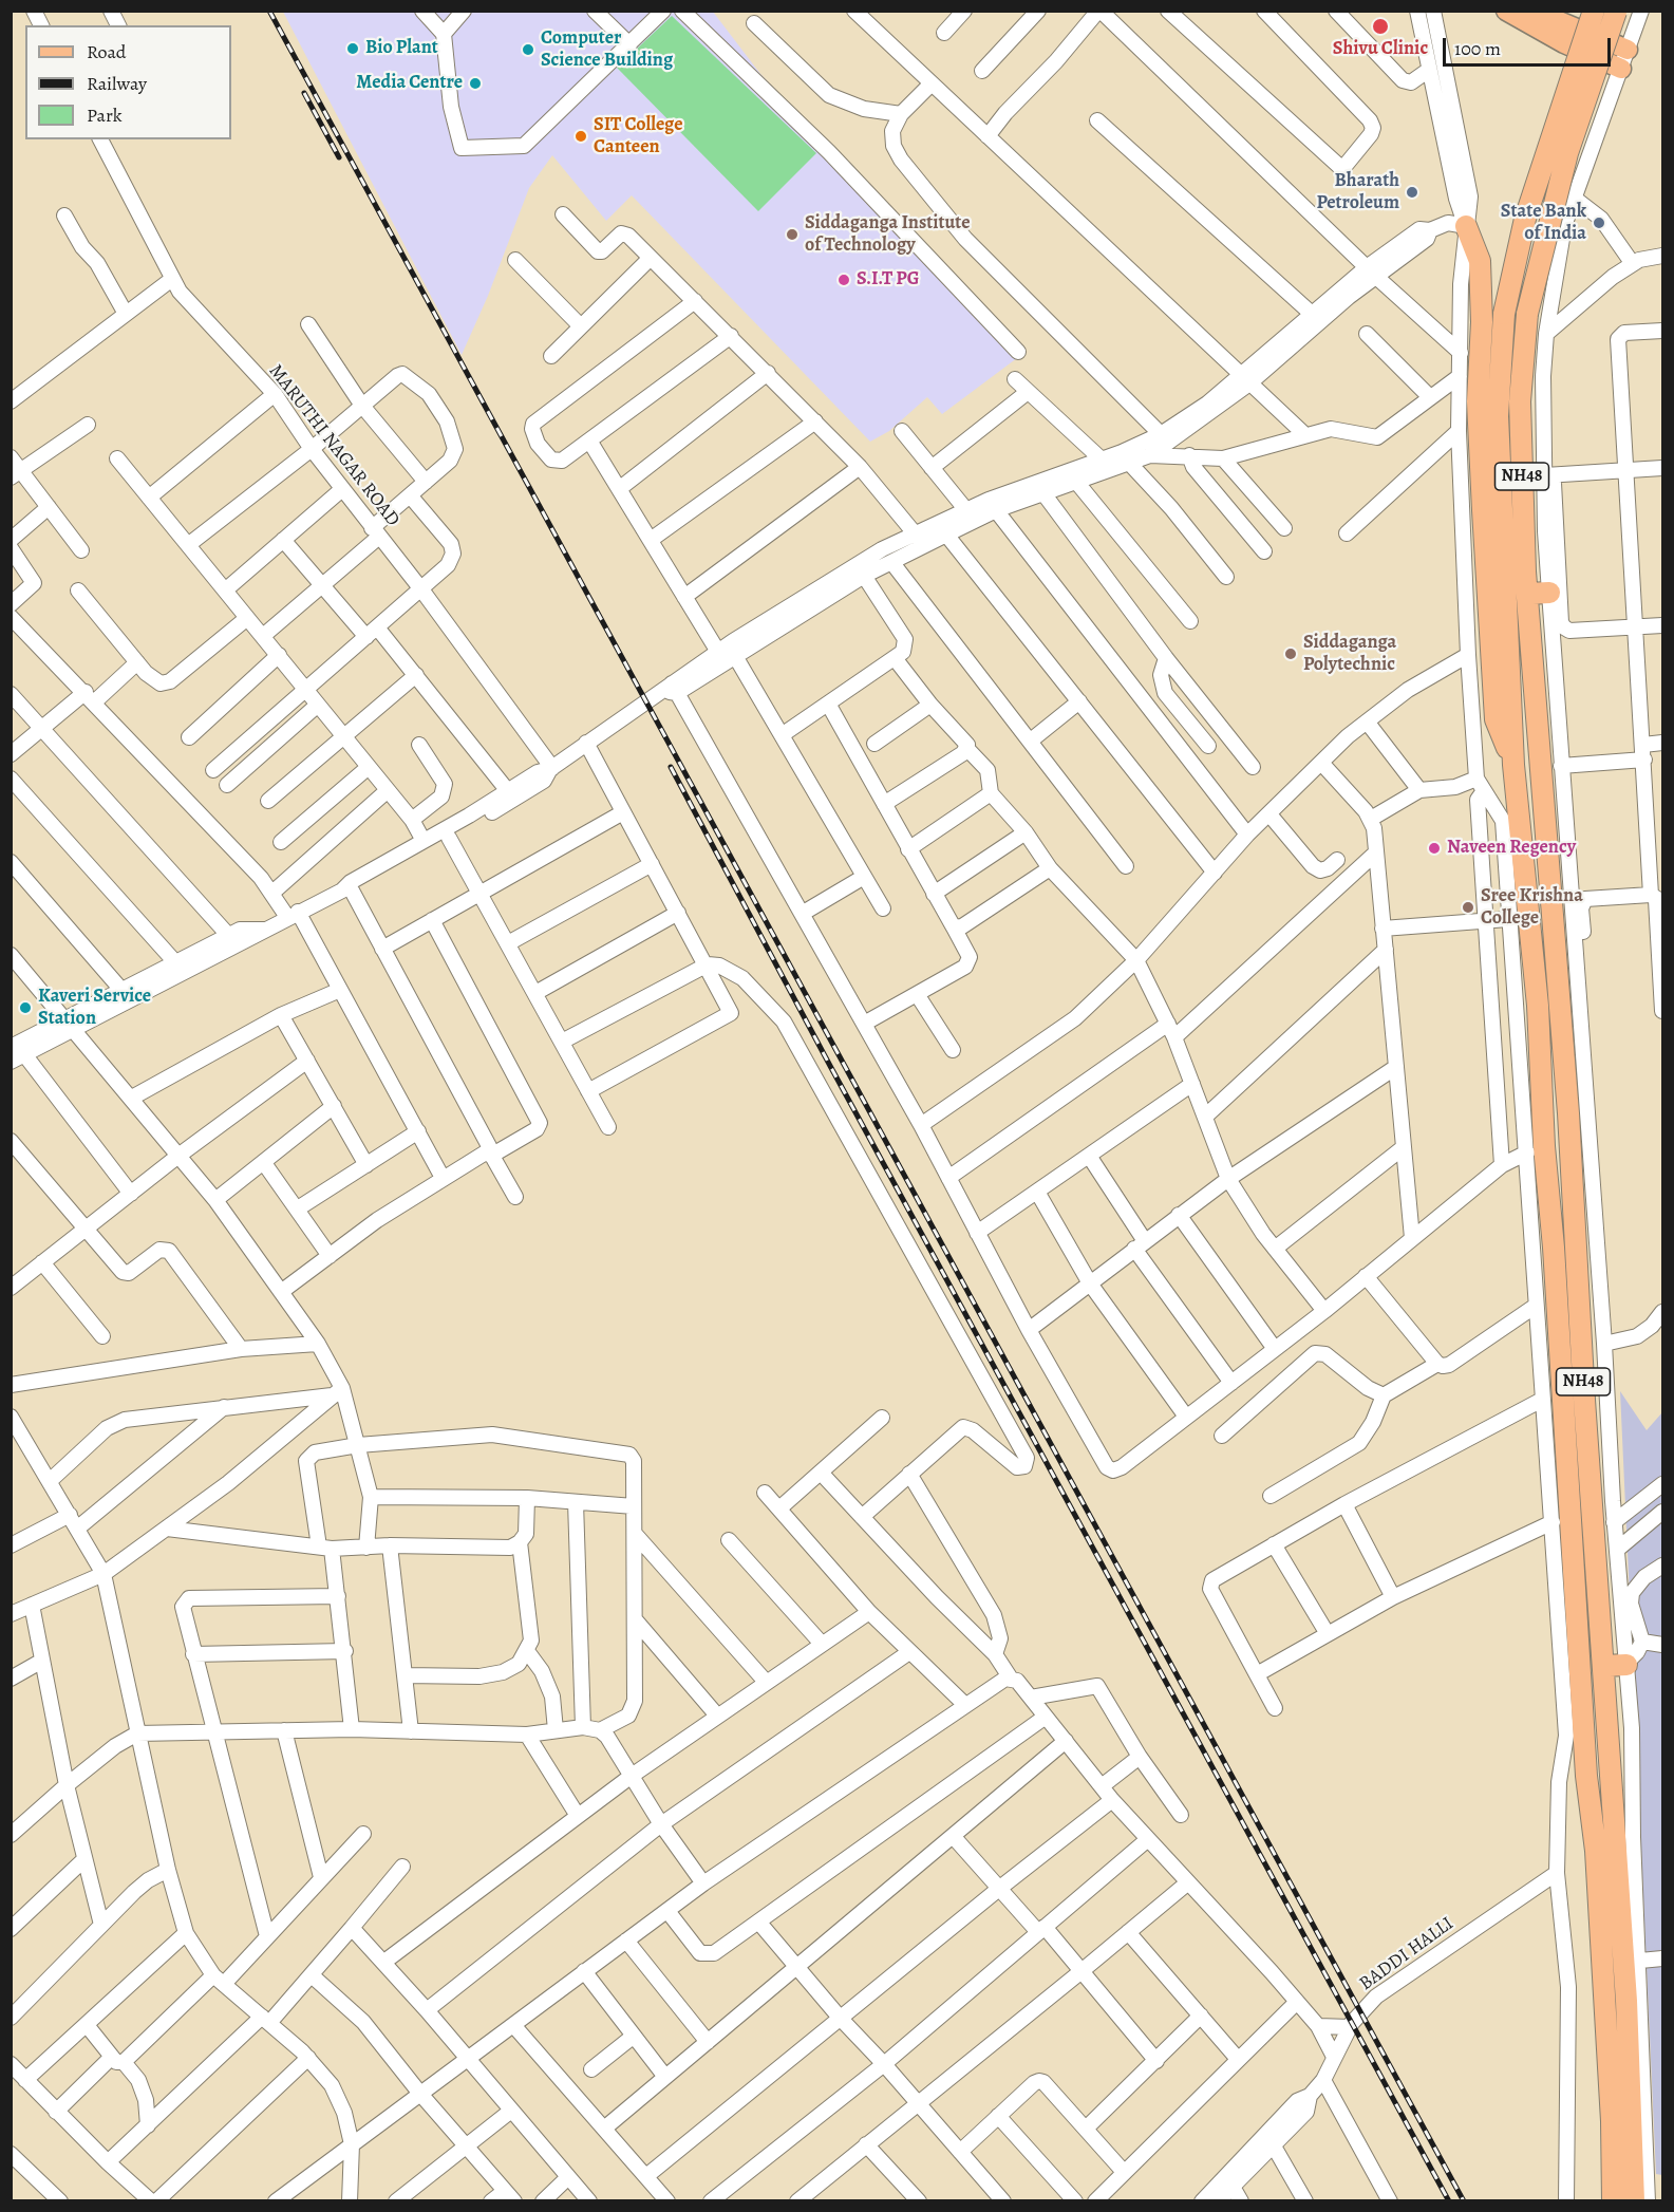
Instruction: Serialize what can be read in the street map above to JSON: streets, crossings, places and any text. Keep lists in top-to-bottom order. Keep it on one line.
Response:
{"streets":{"highway":["NH48"],"street":["MARUTHI NAGAR ROAD","BADDI HALLI"]},"places":["Shivu Clinic","Bio Plant","Computer Science Building","Media Centre","SIT College Canteen","Bharath Petroleum","State Bank of India","Siddaganga Institute of Technology","S.I.T PG","Siddaganga Polytechnic","Naveen Regency","Sree Krishna College","Kaveri Service Station"],"legend":["Road","Railway","Park"],"scale_bar":"100 m"}
